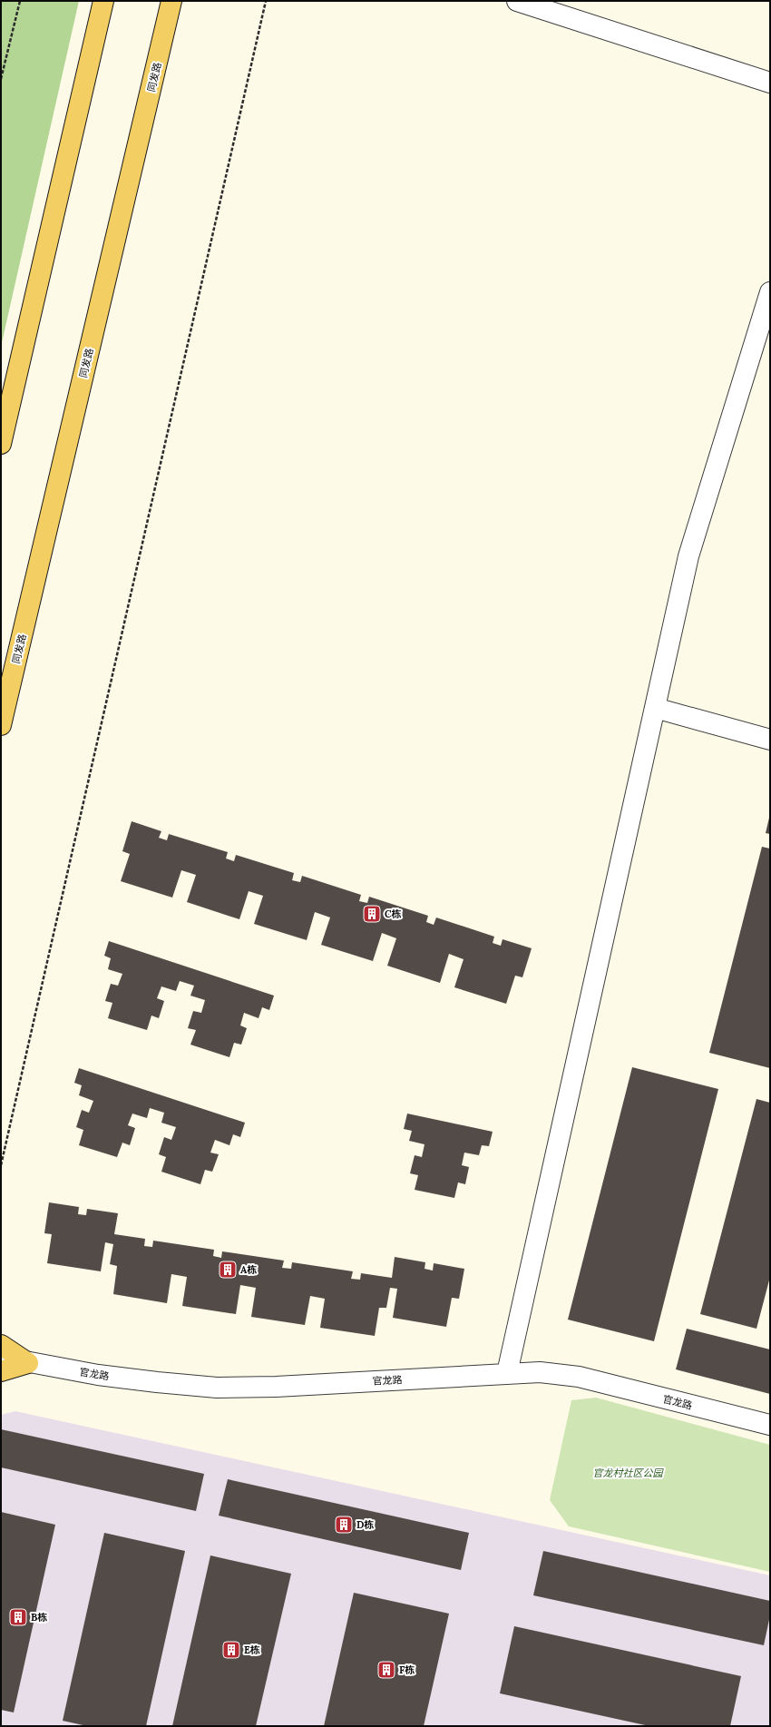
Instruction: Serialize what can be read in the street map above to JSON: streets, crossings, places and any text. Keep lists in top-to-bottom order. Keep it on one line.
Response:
{"streets":{"main road":["同发路"],"street":["官龙路"]},"parks":["官龙村社区公园"],"places":{"building":["C栋","A栋","D栋","B栋","E栋","F栋"]}}
